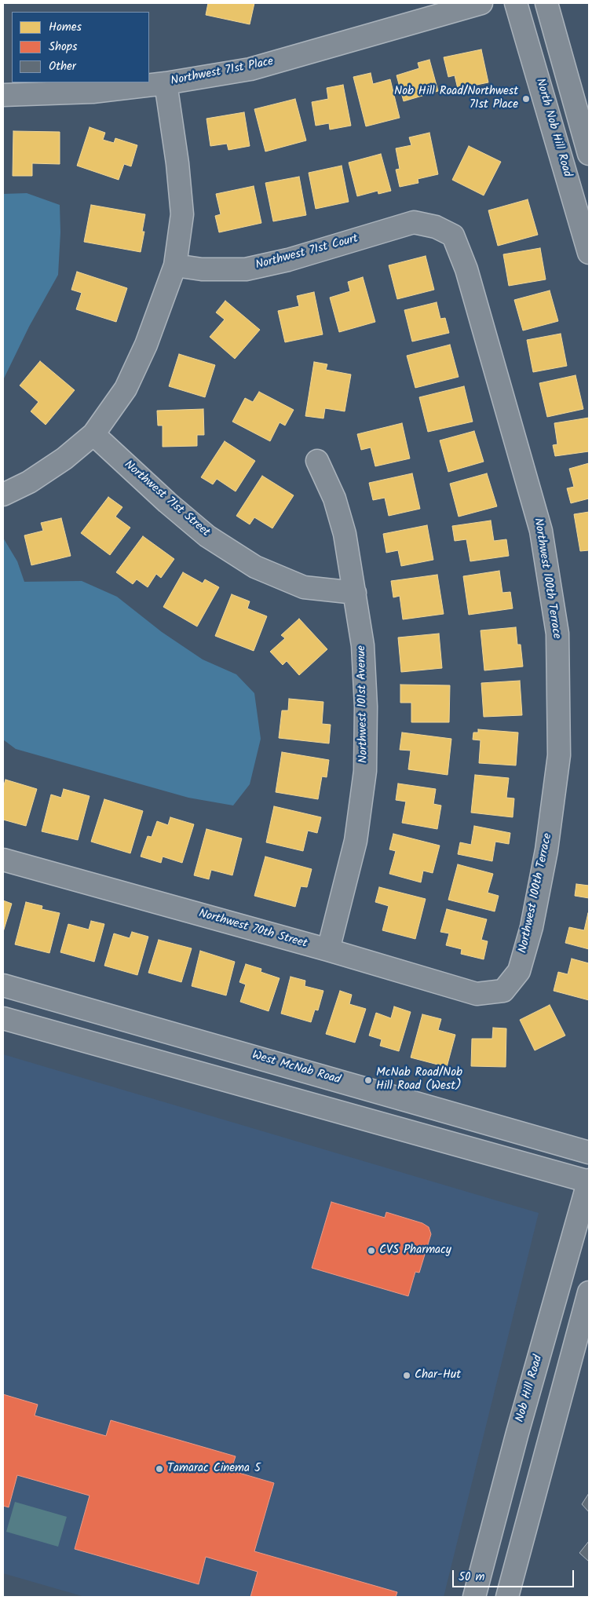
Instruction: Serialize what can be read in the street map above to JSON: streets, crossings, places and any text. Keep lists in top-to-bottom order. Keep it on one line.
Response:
{"streets":{"street":["Northwest 71st Place","North Nob Hill Road","Northwest 71st Court","Northwest 71st Street","Northwest 100th Terrace","Northwest 101st Avenue","Northwest 70th Street","West McNab Road","Nob Hill Road"]},"crossings":[["Northwest 71st Court","Northwest 100th Terrace"],["Northwest 71st Street","Northwest 101st Avenue"],["Northwest 100th Terrace","Northwest 70th Street"],["Northwest 101st Avenue","Northwest 70th Street"]],"places":["Nob Hill Road/Northwest 71st Place","McNab Road/Nob Hill Road (West)","CVS Pharmacy","Char-Hut","Tamarac Cinema 5"],"legend":["Homes","Shops","Other"],"scale_bar":"50 m"}
